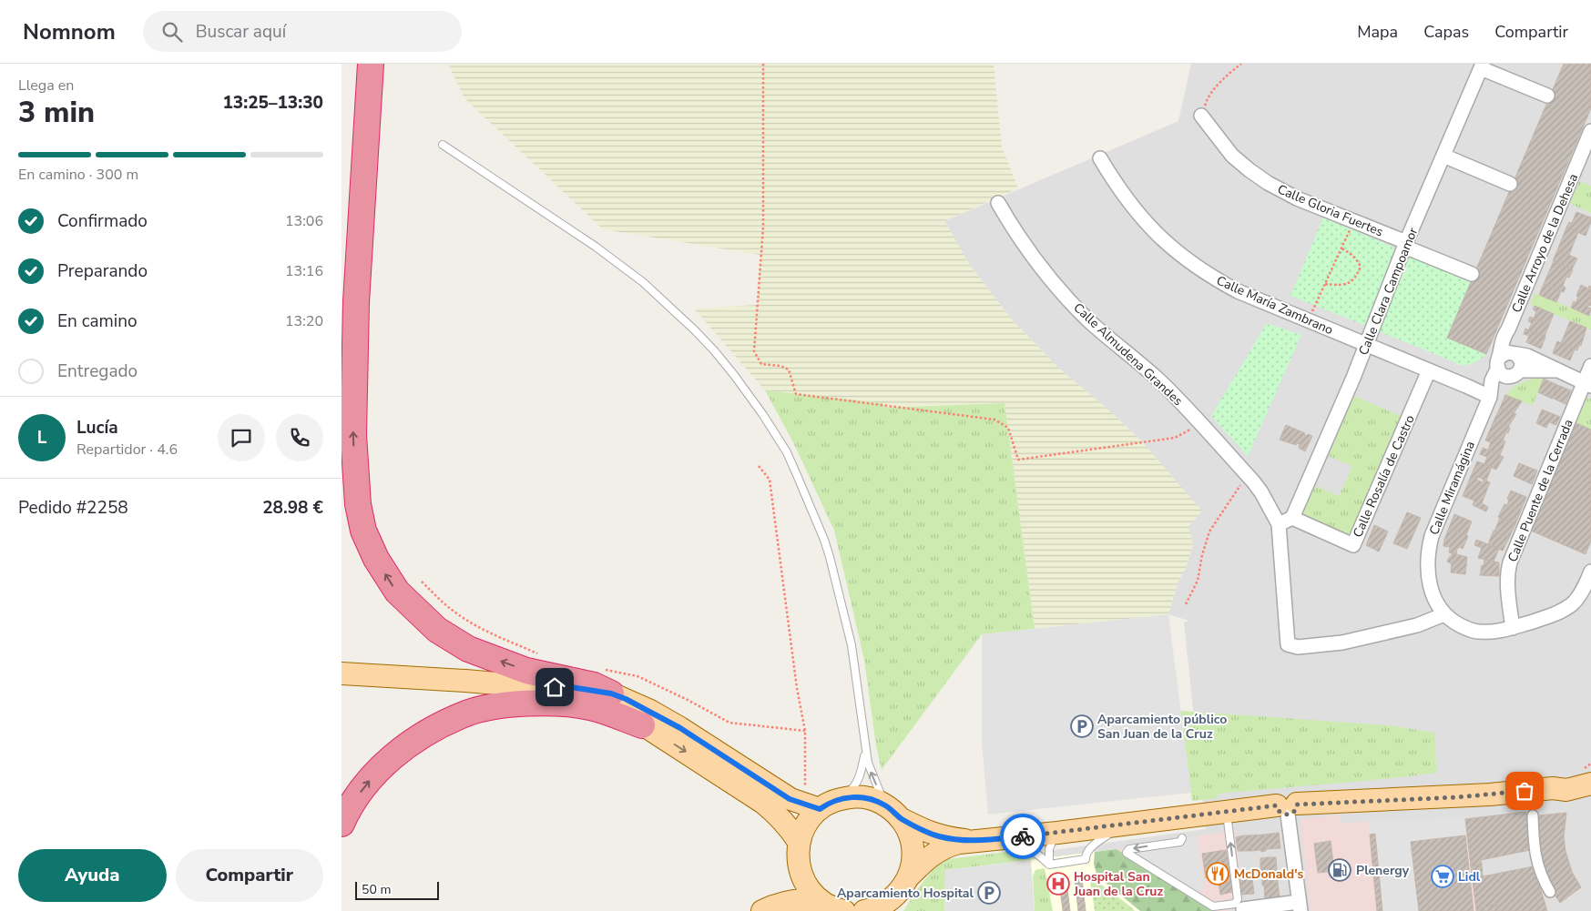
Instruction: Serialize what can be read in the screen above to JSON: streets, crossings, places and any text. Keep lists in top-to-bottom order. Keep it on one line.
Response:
{"streets":{"street":["Calle Gloria Fuertes","Calle Arroyo de la Dehesa","Calle Clara Campoamor","Calle María Zambrano","Calle Almudena Grandes","Calle Rosalía de Castro","Calle Miramágina","Calle Puente de la Cerrada"]},"crossings":[["Calle Gloria Fuertes","Calle Clara Campoamor"],["Calle Arroyo de la Dehesa","Calle Miramágina"],["Calle Clara Campoamor","Calle María Zambrano"],["Calle Clara Campoamor","Calle Rosalía de Castro"],["Calle María Zambrano","Calle Rosalía de Castro"],["Calle María Zambrano","Calle Miramágina"],["Calle Almudena Grandes","Calle Miramágina"],["Calle Miramágina","Calle Puente de la Cerrada"]],"places":{"parking":["Aparcamiento público San Juan de la Cruz","Aparcamiento Hospital"],"fuel station":["Plenergy"],"restaurant":["McDonald's"],"supermarket":["Lidl"],"hospital":["Hospital San Juan de la Cruz"]},"scale_bar":"50 m","page":{"header":"Nomnom","search":"Buscar aquí","nav":["Mapa","Capas","Compartir"],"heading":["3 min","Llega en","13:25–13:30"],"panel":["Lucía","Repartidor · 4.6","Pedido #2258","28.98 €"],"bar":"En camino · 300 m","list":[["Confirmado","13:06"],["Preparando","13:16"],["En camino","13:20"],"Entregado"],"round":"L","buttons":["Ayuda","Compartir"],"scale":"50 m"}}
